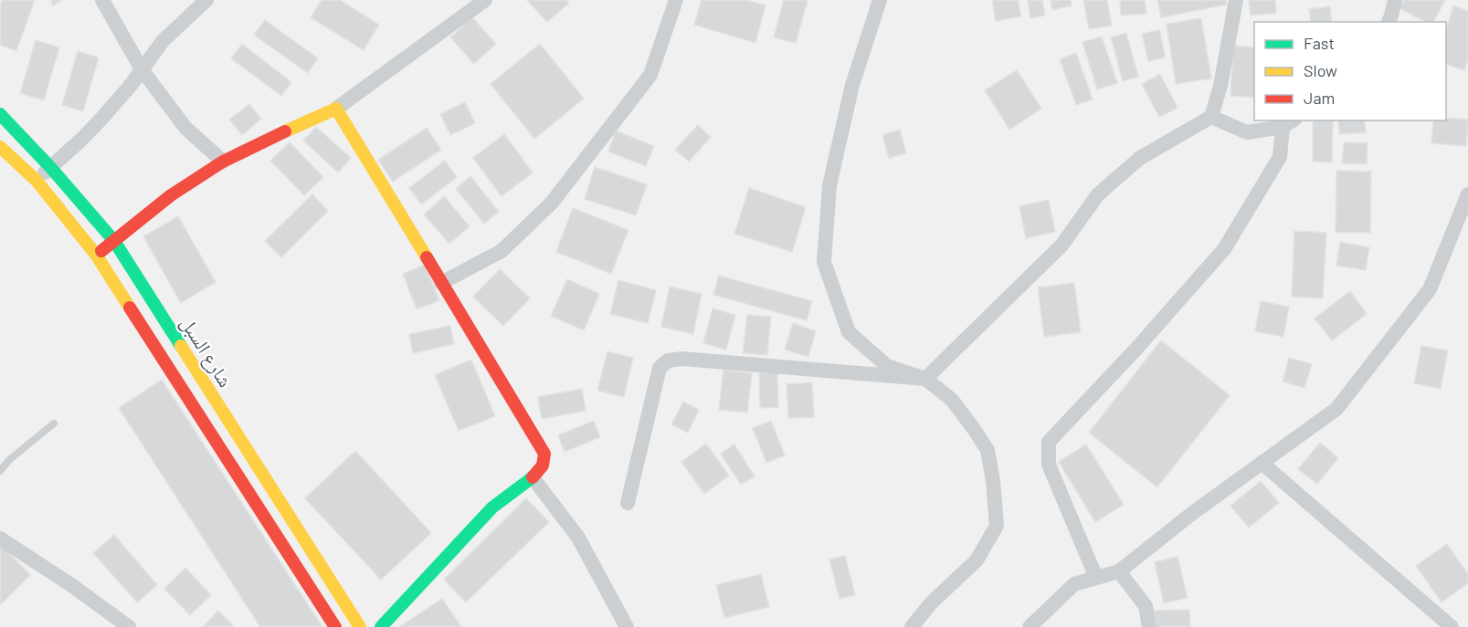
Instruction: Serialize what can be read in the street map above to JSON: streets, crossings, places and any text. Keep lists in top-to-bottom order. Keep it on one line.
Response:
{"streets":{"main road":["شارع السبل"]},"legend":["Fast","Slow","Jam"]}
